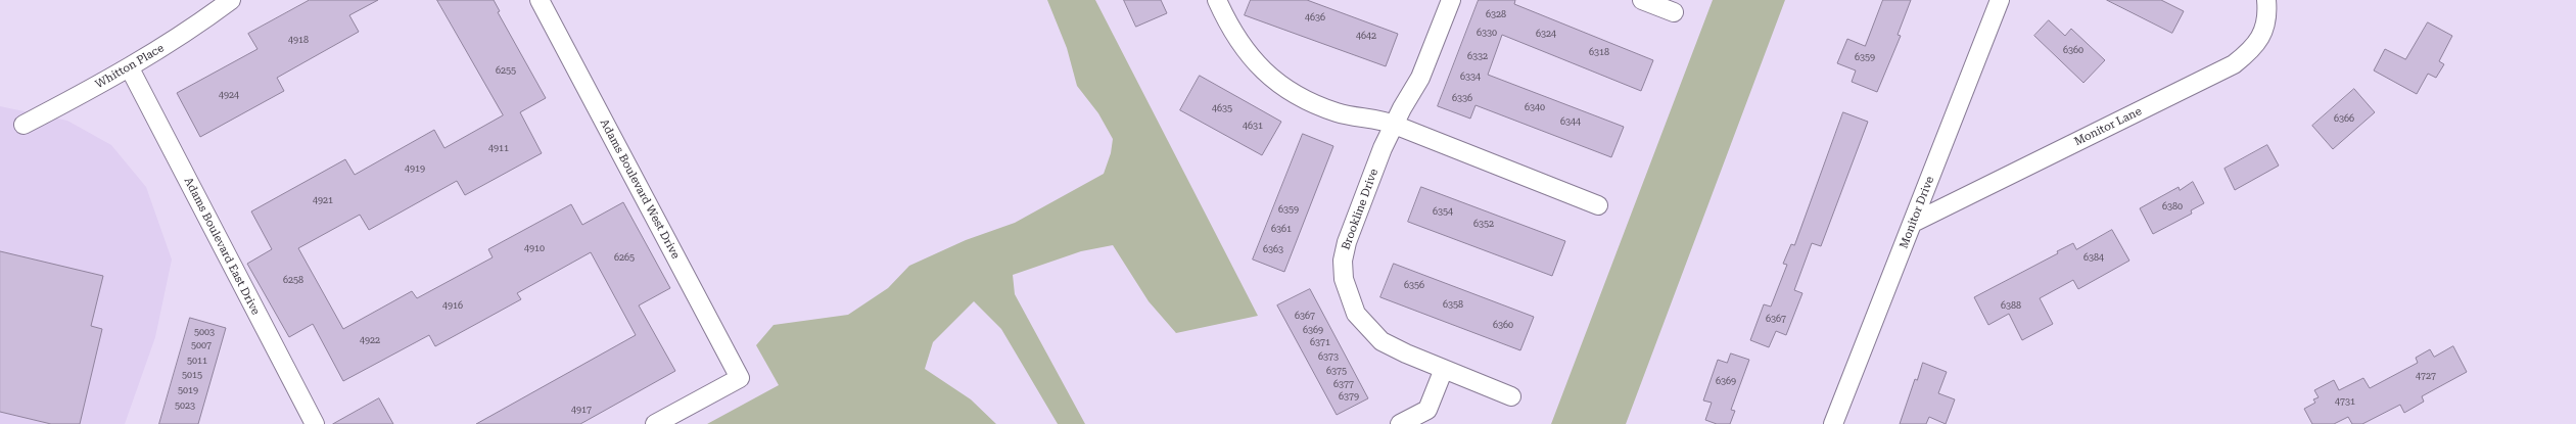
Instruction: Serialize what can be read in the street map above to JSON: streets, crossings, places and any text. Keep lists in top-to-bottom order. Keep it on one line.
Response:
{"streets":{"street":["Whitton Place","Monitor Lane","Adams Boulevard West Drive","Brookline Drive","Monitor Drive","Adams Boulevard East Drive"]},"crossings":[["Whitton Place","Adams Boulevard East Drive"],["Monitor Lane","Monitor Drive"]],"house_numbers":["6328","4636","6330","6324","4642","4918","6360","6318","6332","6359","6255","6334","4924","6336","6340","4635","6366","6344","4631","4911","4919","4921","6380","6359","6354","6352","6361","4910","6363","6265","6384","6258","6356","6358","4916","6388","6367","6367","6360","6369","5003","4922","6371","5007","6373","5011","6375","5015","4727","6369","6377","5019","6379","4731","5023","4917"]}
